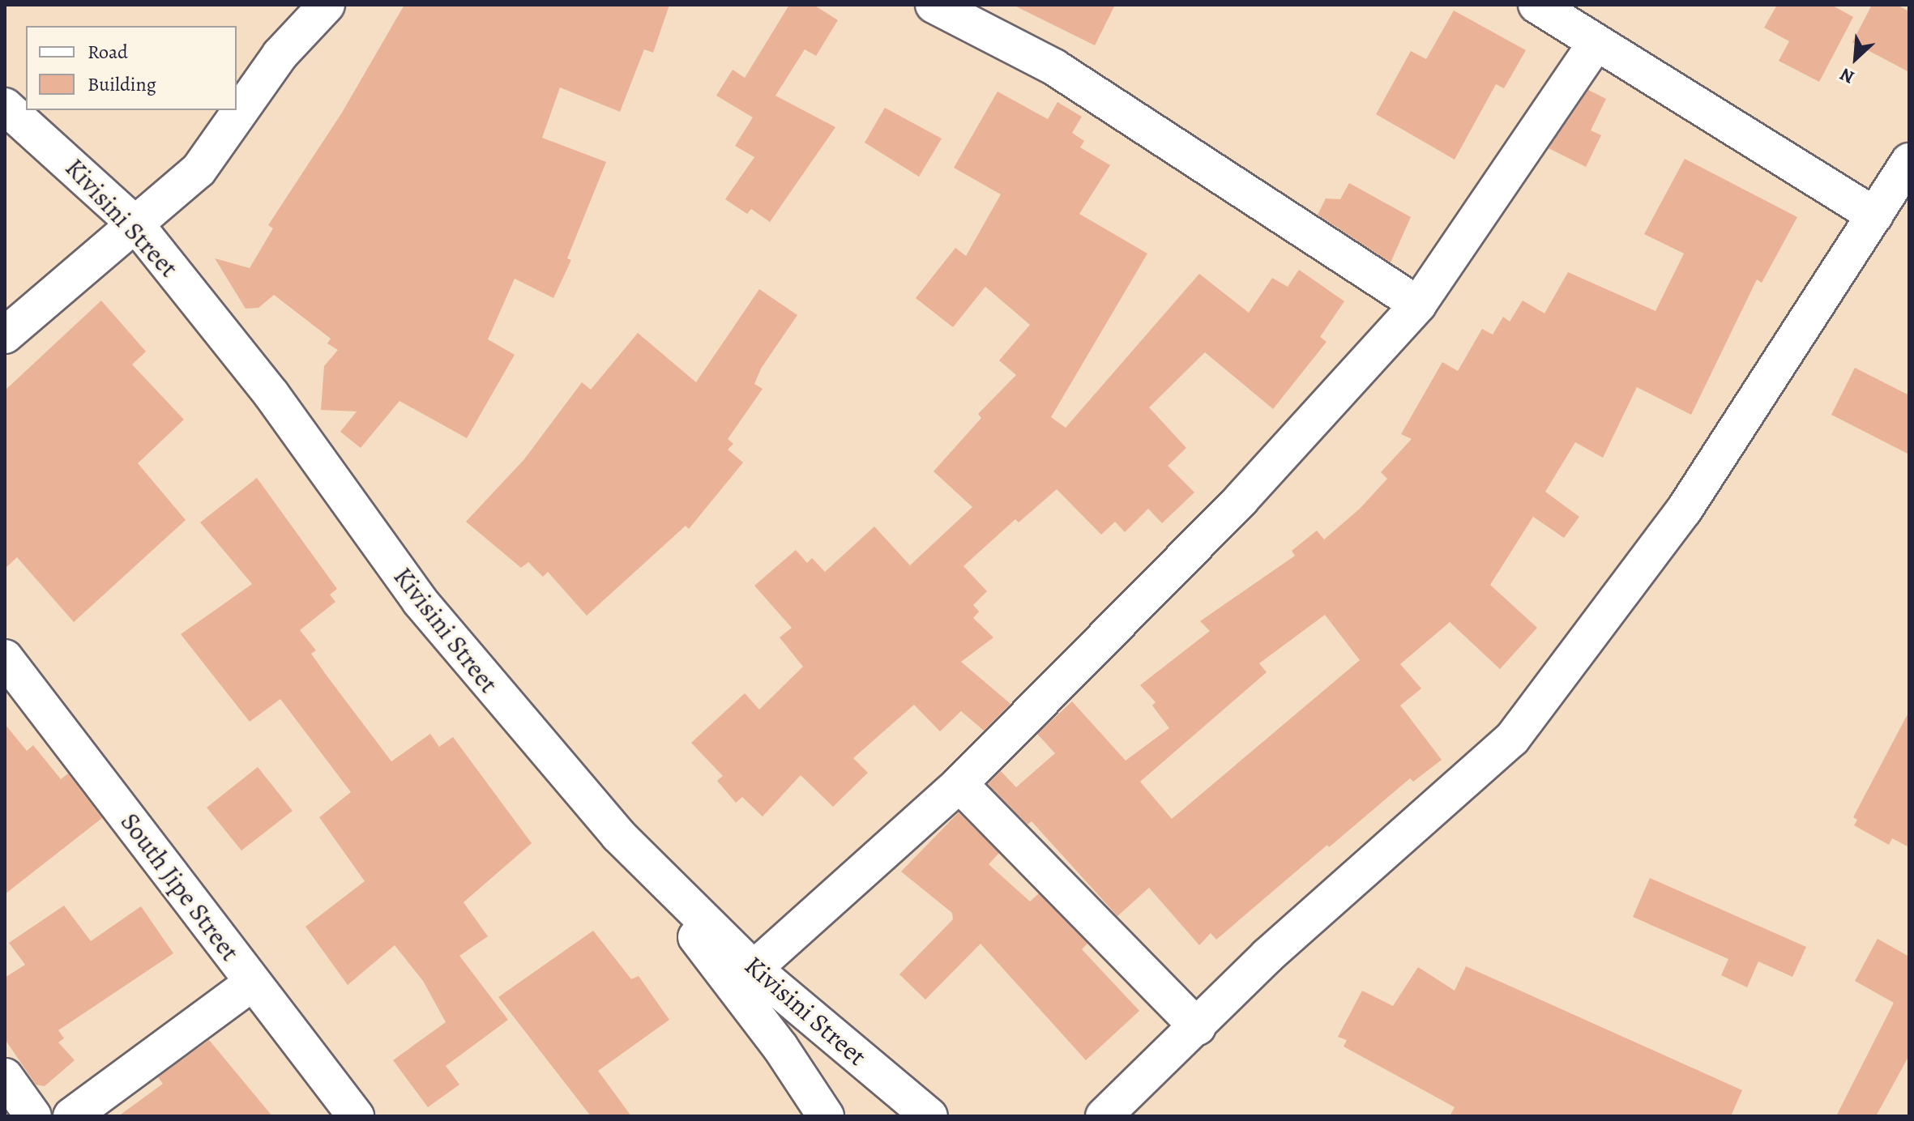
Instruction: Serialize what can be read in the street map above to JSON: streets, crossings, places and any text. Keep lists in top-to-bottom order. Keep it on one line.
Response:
{"streets":{"street":["Kivisini Street","South Jipe Street"]},"legend":["Road","Building"],"north":"bottom left"}
